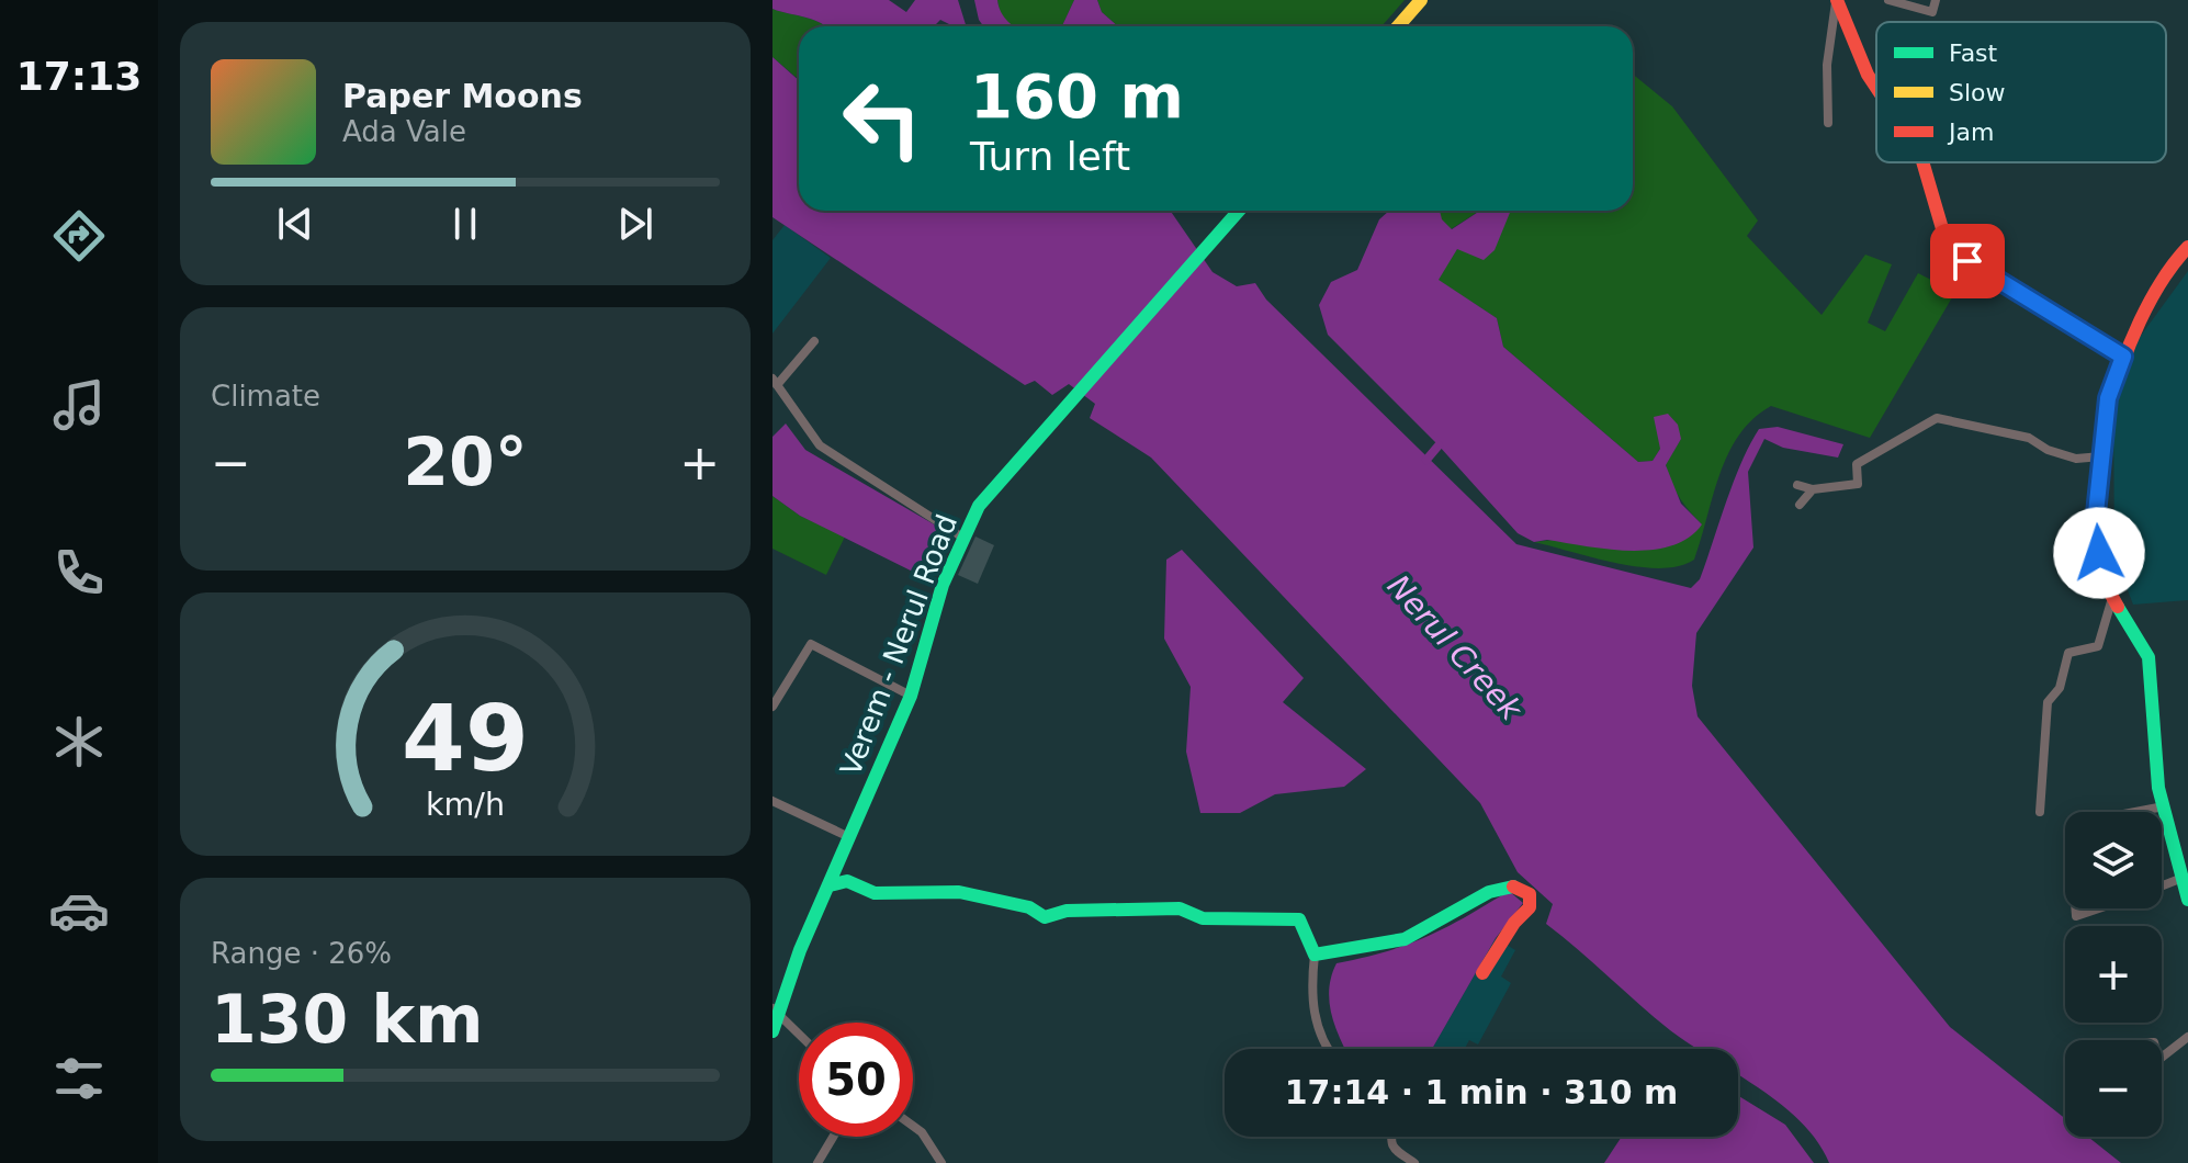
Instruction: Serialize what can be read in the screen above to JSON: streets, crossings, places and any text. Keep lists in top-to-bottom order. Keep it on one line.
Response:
{"streets":{"main road":["Verem - Nerul Road"]},"water":["Nerul Creek"],"legend":["Fast","Slow","Jam"],"page":{"tabs":"17:13","turn":["160 m","Turn left"],"song":["Paper Moons","Ada Vale"],"tile":["Climate",["Range · 26%","130 km"]],"heat":["−","20°","+"],"map_buttons":["+","−"],"limit":"50","trip":"17:14 · 1 min · 310 m","gauge":["49","km/h"]}}
